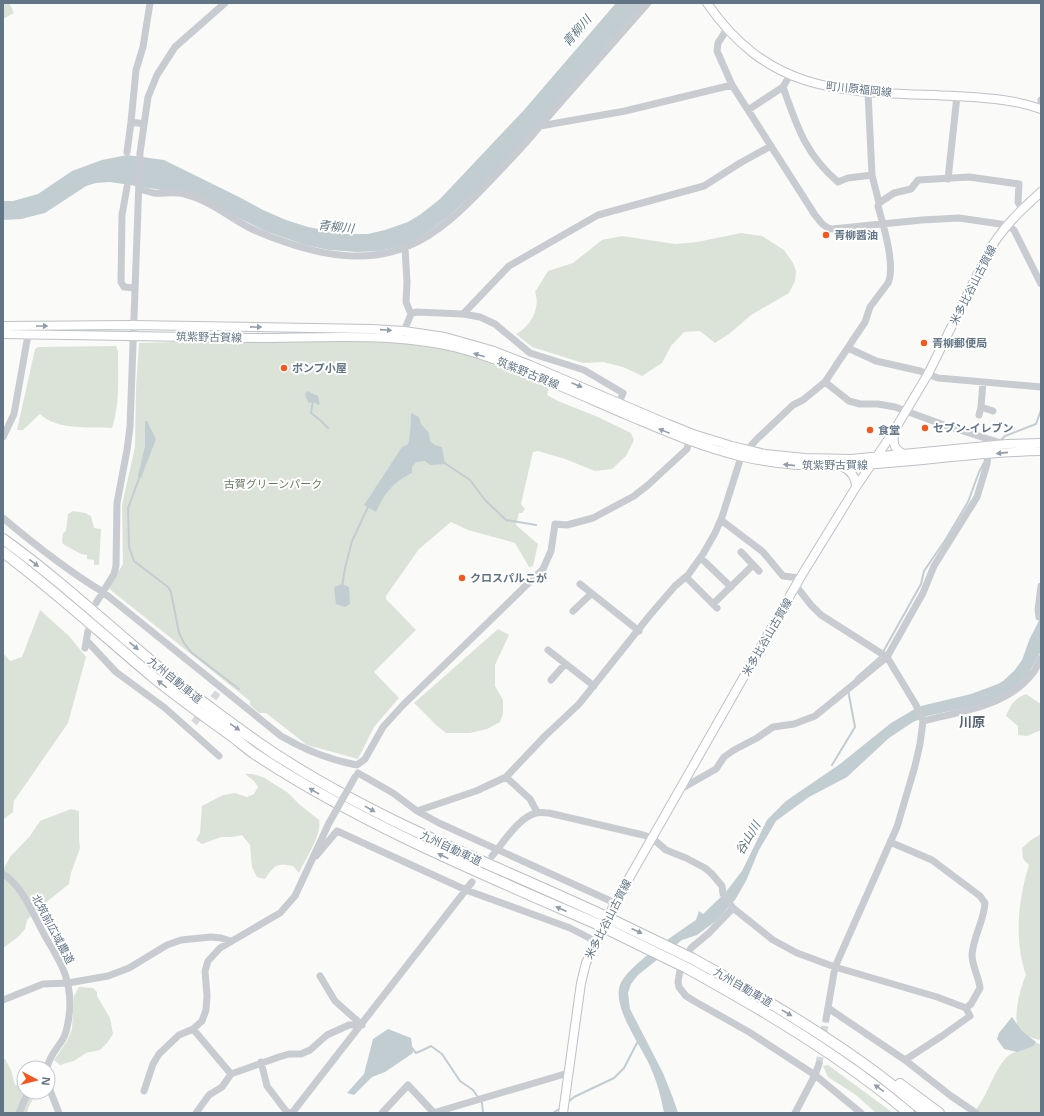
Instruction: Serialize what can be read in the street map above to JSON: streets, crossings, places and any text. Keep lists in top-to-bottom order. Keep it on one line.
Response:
{"streets":{"highway":["九州自動車道"],"main road":["町川原福岡線","米多比谷山古賀線","筑紫野古賀線"],"street":["北筑前広域農道"]},"crossings":[["米多比谷山古賀線","筑紫野古賀線"]],"districts":["川原"],"water":["青柳川","谷山川"],"parks":["古賀グリーンパーク"],"places":["青柳醤油","青柳郵便局","ポンプ小屋","セブン-イレブン","食堂","クロスパルこが"],"north":"right"}
